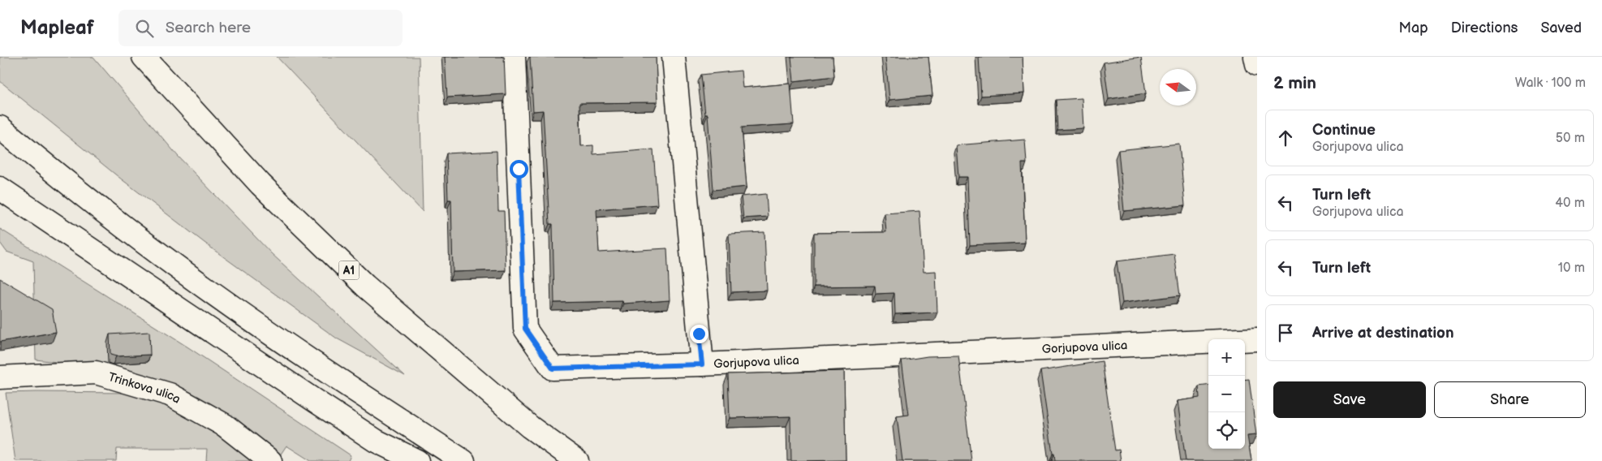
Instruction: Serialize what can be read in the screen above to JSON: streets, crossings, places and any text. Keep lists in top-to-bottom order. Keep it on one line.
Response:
{"streets":{"main road":["A1","Gorjupova ulica","Trinkova ulica"]},"north":"left","page":{"header":"Mapleaf","search":"Search here","nav":["Map","Directions","Saved"],"heading":["2 min","Walk · 100 m"],"list":[["Continue","Gorjupova ulica","50 m"],["Turn left","Gorjupova ulica","40 m"],["Turn left","10 m"],"Arrive at destination"],"map_buttons":["+","−"],"buttons":["Save","Share"]}}
